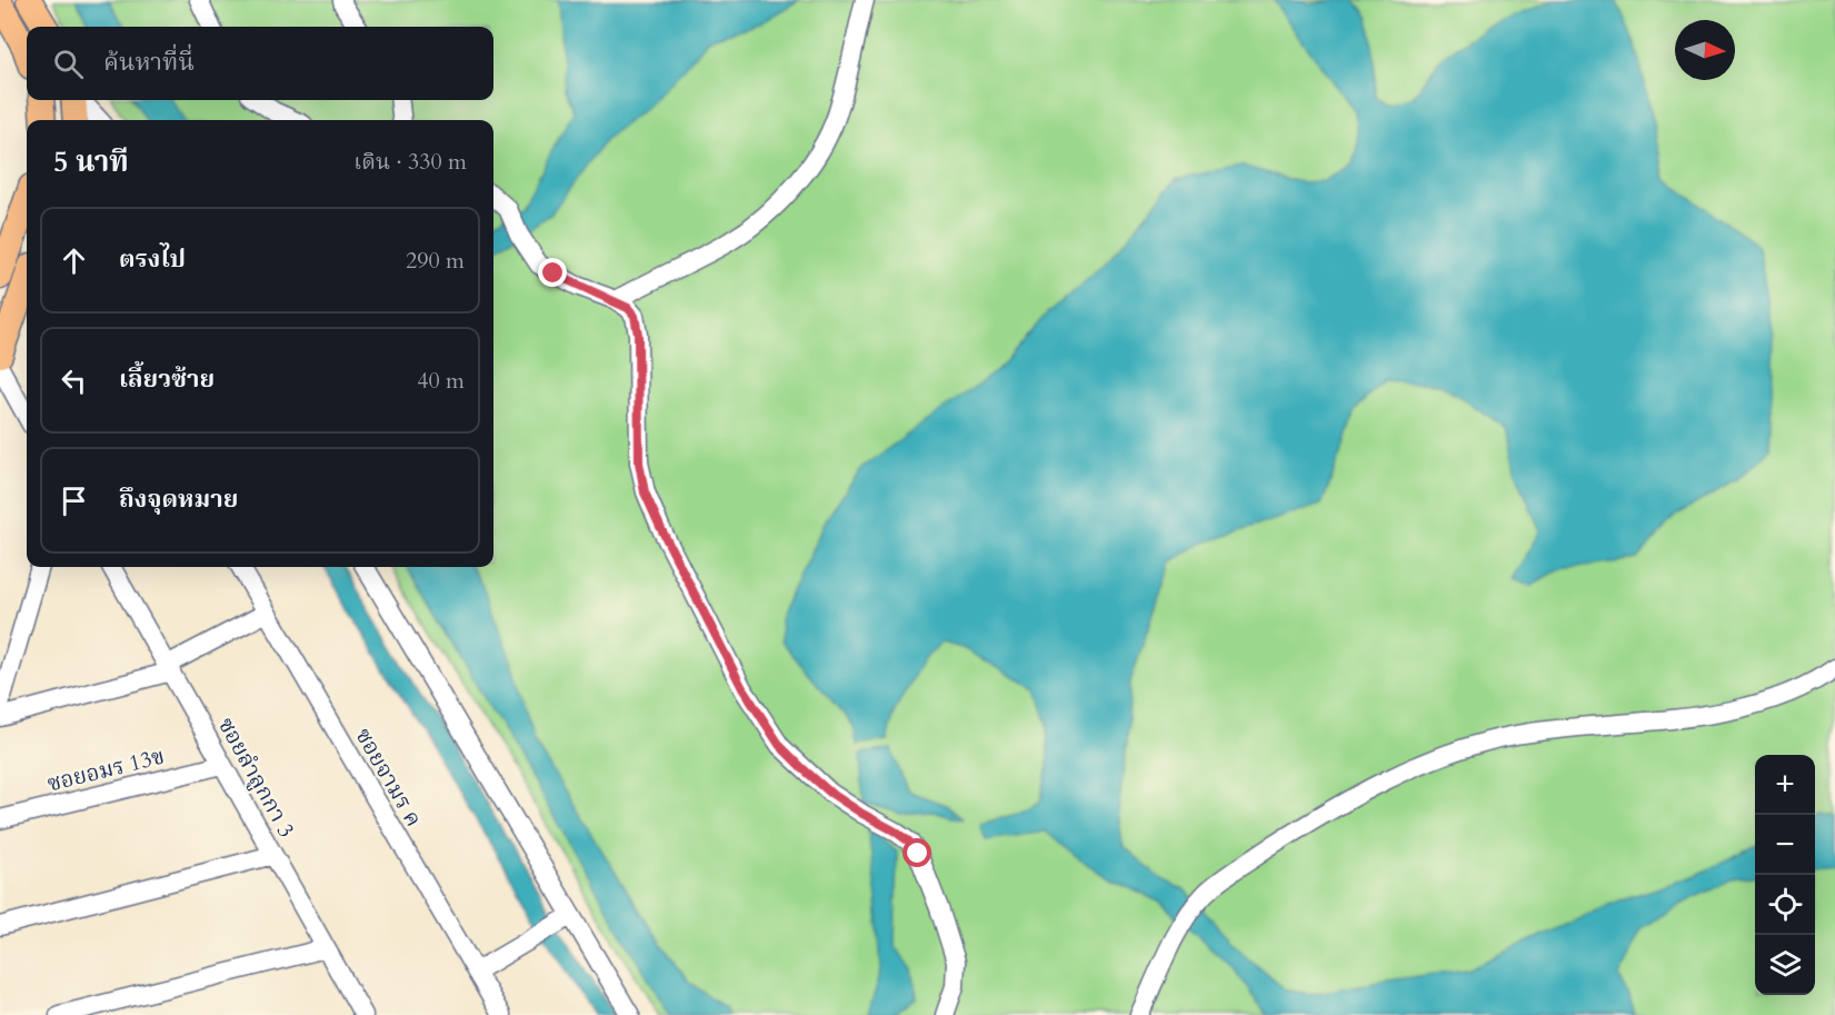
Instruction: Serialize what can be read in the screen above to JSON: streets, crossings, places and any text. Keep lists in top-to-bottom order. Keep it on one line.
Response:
{"streets":{"street":["ซอยอมร 13ข","ซอยลำลูกกา 3","ซอยจามร ค"]},"crossings":[["ซอยอมร 13ข","ซอยลำลูกกา 3"]],"north":"right","page":{"search":"ค้นหาที่นี่","heading":["5 นาที","เดิน · 330 m"],"list":[["ตรงไป","290 m"],["เลี้ยวซ้าย","40 m"],"ถึงจุดหมาย"],"map_buttons":["+","−"]}}
